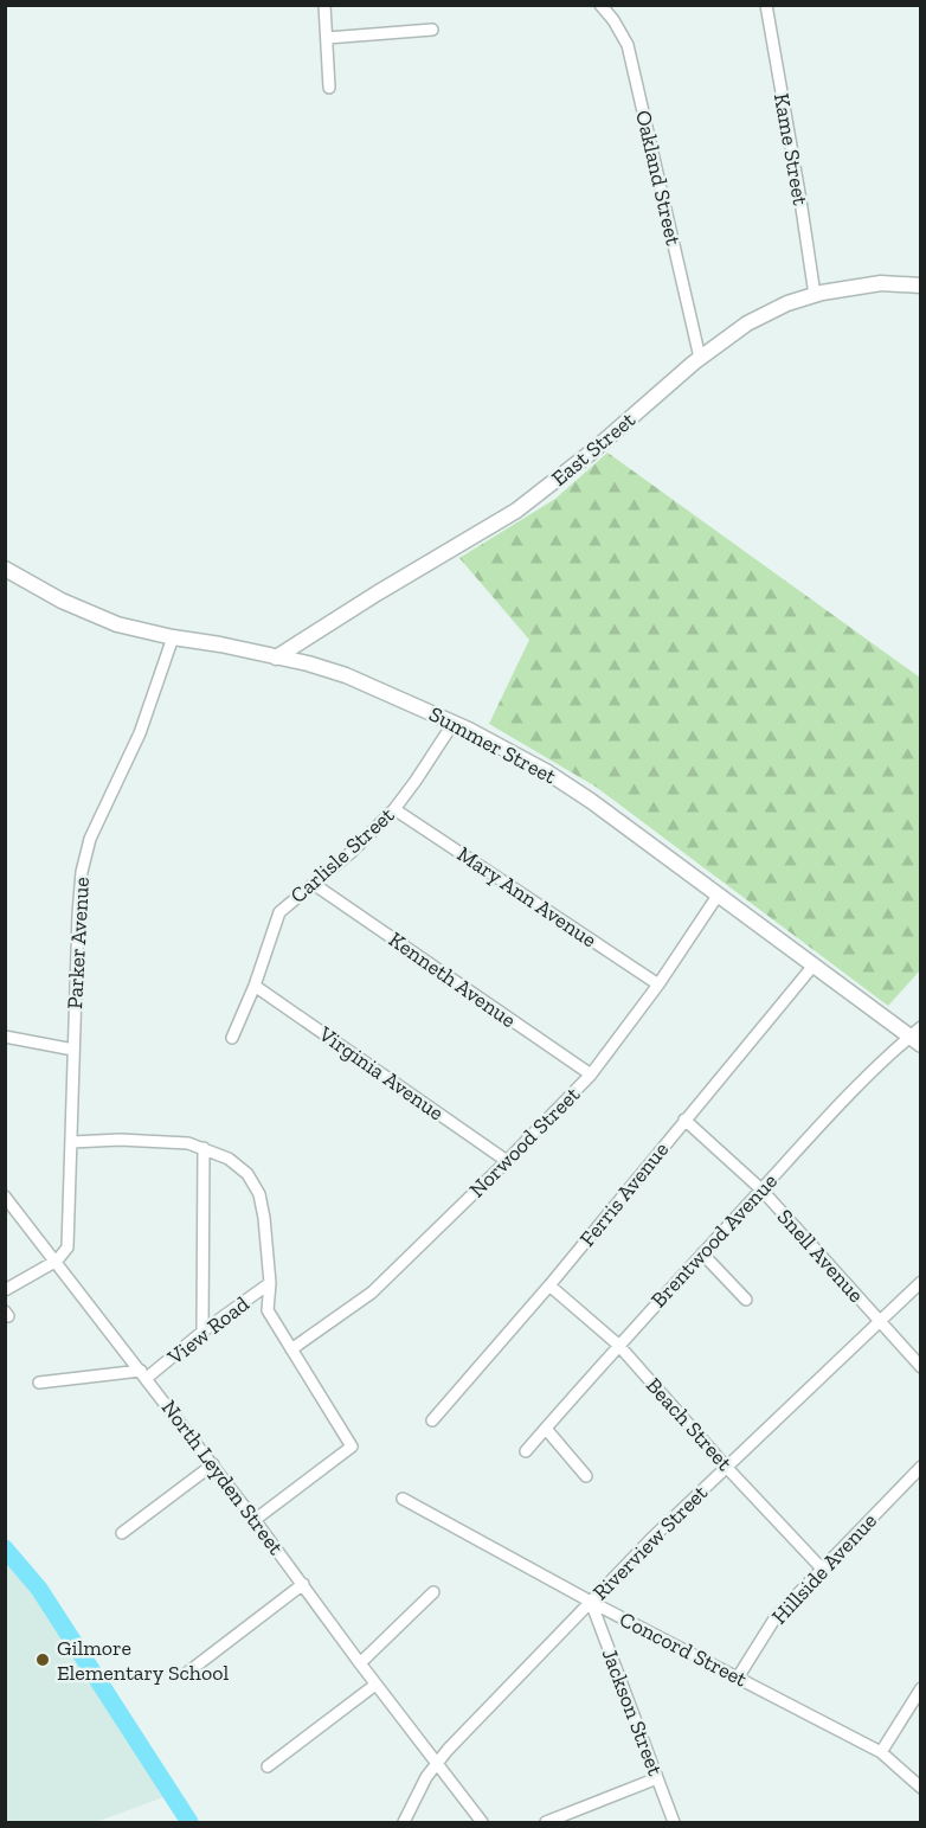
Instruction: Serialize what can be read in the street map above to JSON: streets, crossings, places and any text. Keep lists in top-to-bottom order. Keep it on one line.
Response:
{"streets":{"street":["Kame Street","Oakland Street","East Street","Summer Street","Carlisle Street","Mary Ann Avenue","Parker Avenue","Kenneth Avenue","Virginia Avenue","Norwood Street","Ferris Avenue","Brentwood Avenue","Snell Avenue","View Road","Beach Street","North Leyden Street","Riverview Street","Hillside Avenue","Concord Street","Jackson Street"]},"crossings":[["Kame Street","East Street"],["Oakland Street","East Street"],["East Street","Summer Street"],["Summer Street","Carlisle Street"],["Summer Street","Parker Avenue"],["Summer Street","Norwood Street"],["Summer Street","Ferris Avenue"],["Summer Street","Brentwood Avenue"],["Carlisle Street","Mary Ann Avenue"],["Carlisle Street","Kenneth Avenue"],["Carlisle Street","Virginia Avenue"],["Mary Ann Avenue","Norwood Street"],["Parker Avenue","North Leyden Street"],["Kenneth Avenue","Norwood Street"],["Virginia Avenue","Norwood Street"],["Ferris Avenue","Snell Avenue"],["Ferris Avenue","Beach Street"],["Brentwood Avenue","Snell Avenue"],["Brentwood Avenue","Beach Street"],["Snell Avenue","Riverview Street"],["View Road","North Leyden Street"],["Beach Street","Riverview Street"],["Beach Street","Hillside Avenue"],["North Leyden Street","Riverview Street"],["Riverview Street","Concord Street"],["Riverview Street","Jackson Street"],["Hillside Avenue","Concord Street"],["Concord Street","Jackson Street"]],"places":["Gilmore Elementary School"]}
